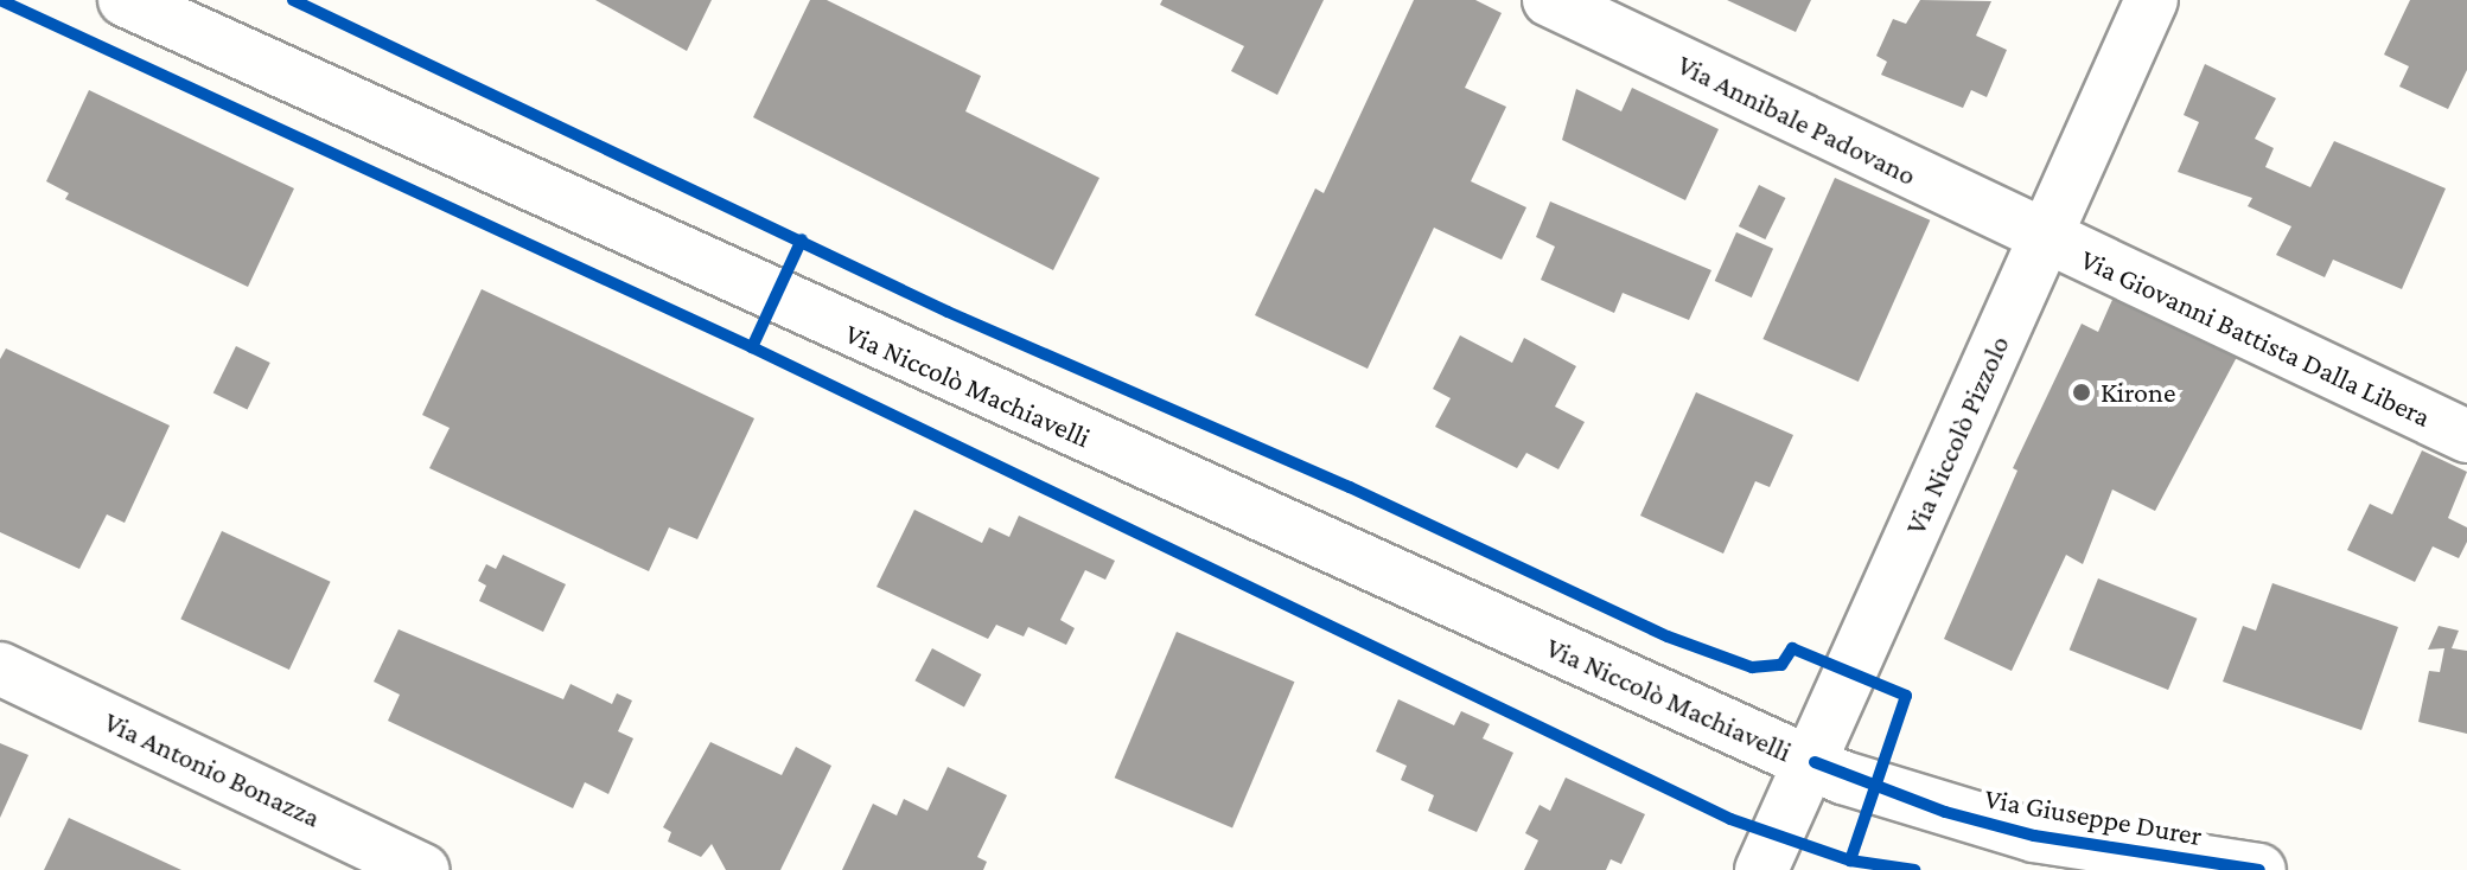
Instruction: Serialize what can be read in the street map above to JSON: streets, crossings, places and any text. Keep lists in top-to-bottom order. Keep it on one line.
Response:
{"streets":{"street":["Via Annibale Padovano","Via Giovanni Battista Dalla Libera","Via Niccolò Machiavelli","Via Niccolò Pizzolo","Via Antonio Bonazza","Via Giuseppe Durer"]},"crossings":[["Via Annibale Padovano","Via Giovanni Battista Dalla Libera"],["Via Annibale Padovano","Via Niccolò Pizzolo"],["Via Giovanni Battista Dalla Libera","Via Niccolò Pizzolo"],["Via Niccolò Machiavelli","Via Niccolò Pizzolo"],["Via Niccolò Machiavelli","Via Giuseppe Durer"],["Via Niccolò Pizzolo","Via Giuseppe Durer"]],"places":["Kirone"]}
